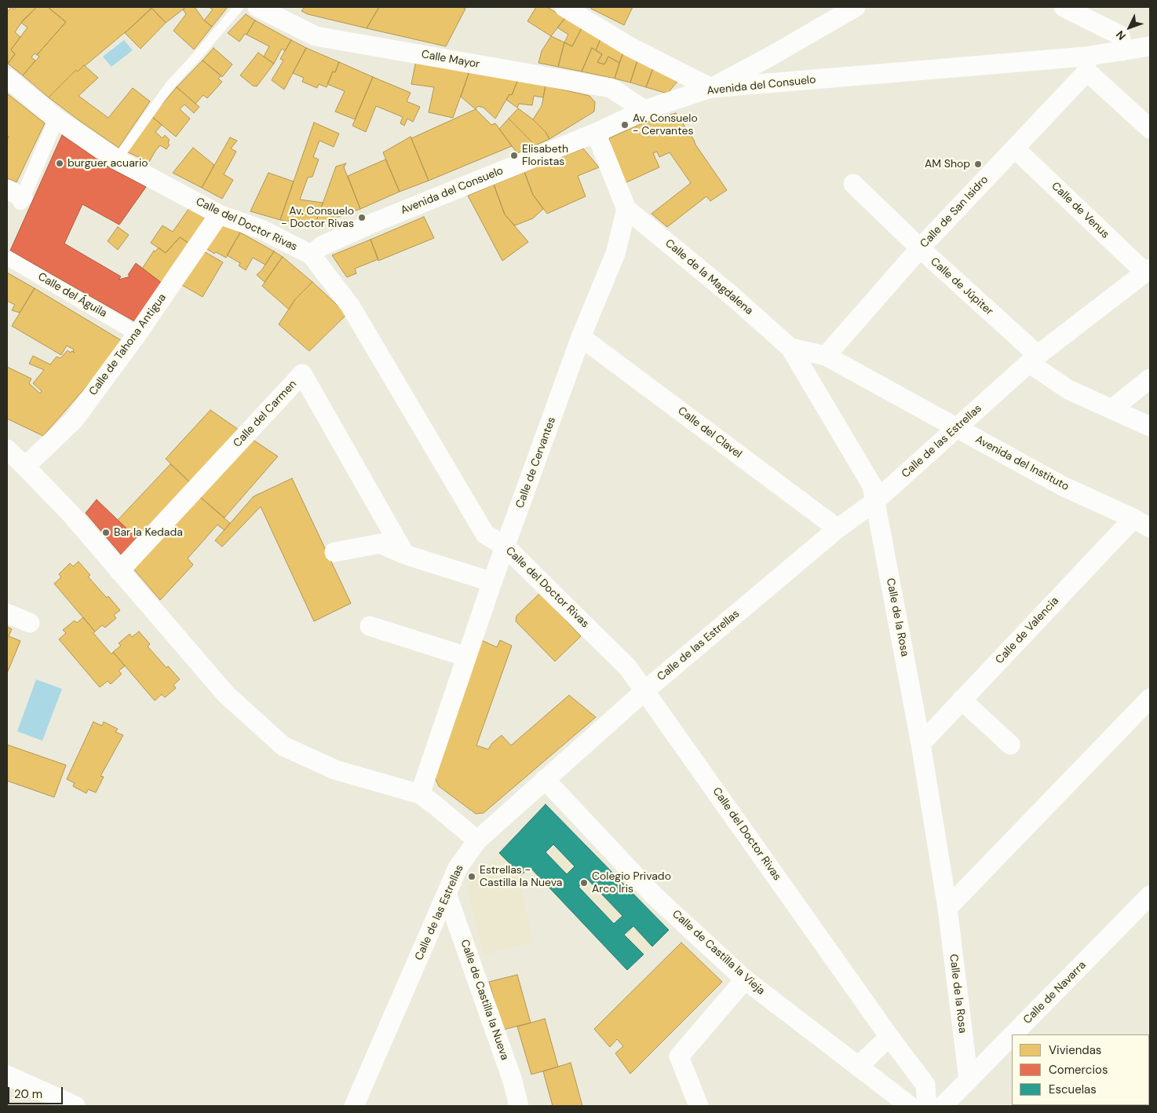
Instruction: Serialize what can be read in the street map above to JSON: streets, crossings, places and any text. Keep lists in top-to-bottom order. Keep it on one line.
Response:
{"streets":{"street":["Calle Mayor","Avenida del Consuelo","Calle de Venus","Calle de San Isidro","Calle del Doctor Rivas","Calle de la Magdalena","Calle de Júpiter","Calle del Águila","Calle de Tahona Antigua","Calle del Carmen","Calle del Clavel","Calle de las Estrellas","Calle de Cervantes","Avenida del Instituto","Calle de la Rosa","Calle de Valencia","Calle de Castilla la Vieja","Calle de Navarra","Calle de Castilla la Nueva"]},"crossings":[["Calle Mayor","Avenida del Consuelo"],["Avenida del Consuelo","Calle de San Isidro"],["Avenida del Consuelo","Calle del Doctor Rivas"],["Calle de Venus","Calle de San Isidro"],["Calle de Venus","Calle de las Estrellas"],["Calle de San Isidro","Calle de Júpiter"],["Calle de San Isidro","Avenida del Instituto"],["Calle del Doctor Rivas","Calle de Tahona Antigua"],["Calle del Doctor Rivas","Calle de las Estrellas"],["Calle del Doctor Rivas","Calle de Cervantes"],["Calle de la Magdalena","Calle de Cervantes"],["Calle de la Magdalena","Avenida del Instituto"],["Calle de la Magdalena","Calle de la Rosa"],["Calle de Júpiter","Calle de las Estrellas"],["Calle del Águila","Calle de Tahona Antigua"],["Calle del Clavel","Calle de las Estrellas"],["Calle del Clavel","Calle de Cervantes"],["Calle de las Estrellas","Avenida del Instituto"],["Calle de las Estrellas","Calle de la Rosa"],["Calle de las Estrellas","Calle de Castilla la Vieja"],["Calle de las Estrellas","Calle de Castilla la Nueva"],["Avenida del Instituto","Calle de la Rosa"],["Avenida del Instituto","Calle de Valencia"],["Calle de la Rosa","Calle de Valencia"],["Calle de la Rosa","Calle de Navarra"]],"places":["Av. Consuelo - Cervantes","Elisabeth Floristas","burguer acuario","AM Shop","Av. Consuelo - Doctor Rivas","Bar la Kedada","Estrellas - Castilla la Nueva","Colegio Privado Arco Iris"],"legend":["Viviendas","Comercios","Escuelas"],"scale_bar":"20 m","north":"bottom left"}
